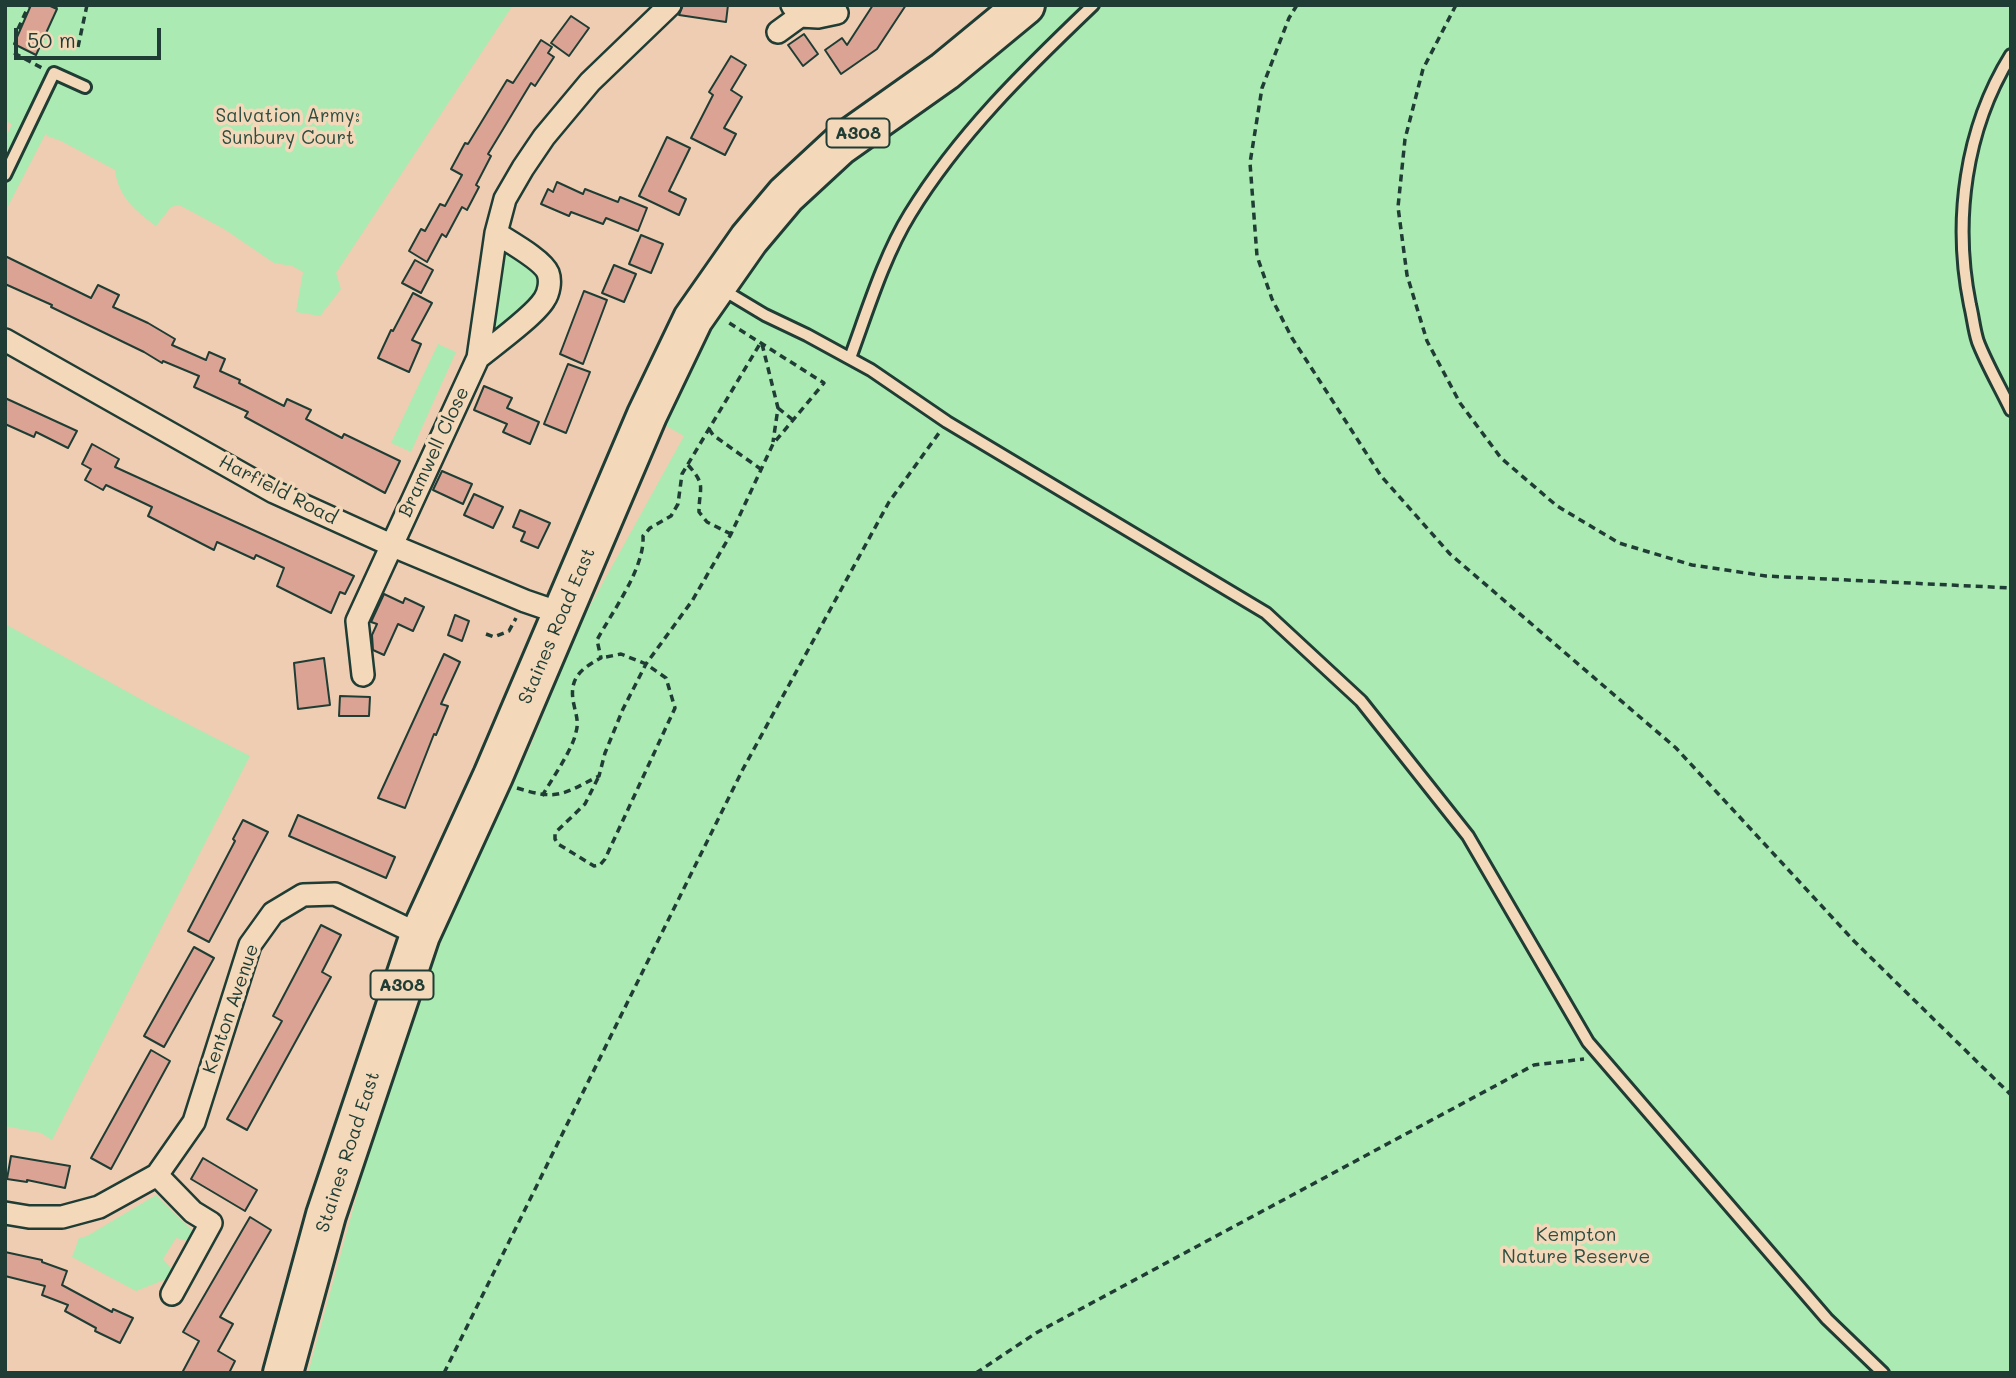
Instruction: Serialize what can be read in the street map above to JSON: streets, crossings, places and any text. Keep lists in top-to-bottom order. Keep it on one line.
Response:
{"streets":{"highway":["A308","Staines Road East"],"street":["Bramwell Close","Harfield Road","Kenton Avenue"]},"crossings":[["Bramwell Close","Harfield Road"],["Harfield Road","Staines Road East"],["Staines Road East","Kenton Avenue"]],"parks":["Salvation Army: Sunbury Court","Kempton Nature Reserve"],"scale_bar":"50 m"}
